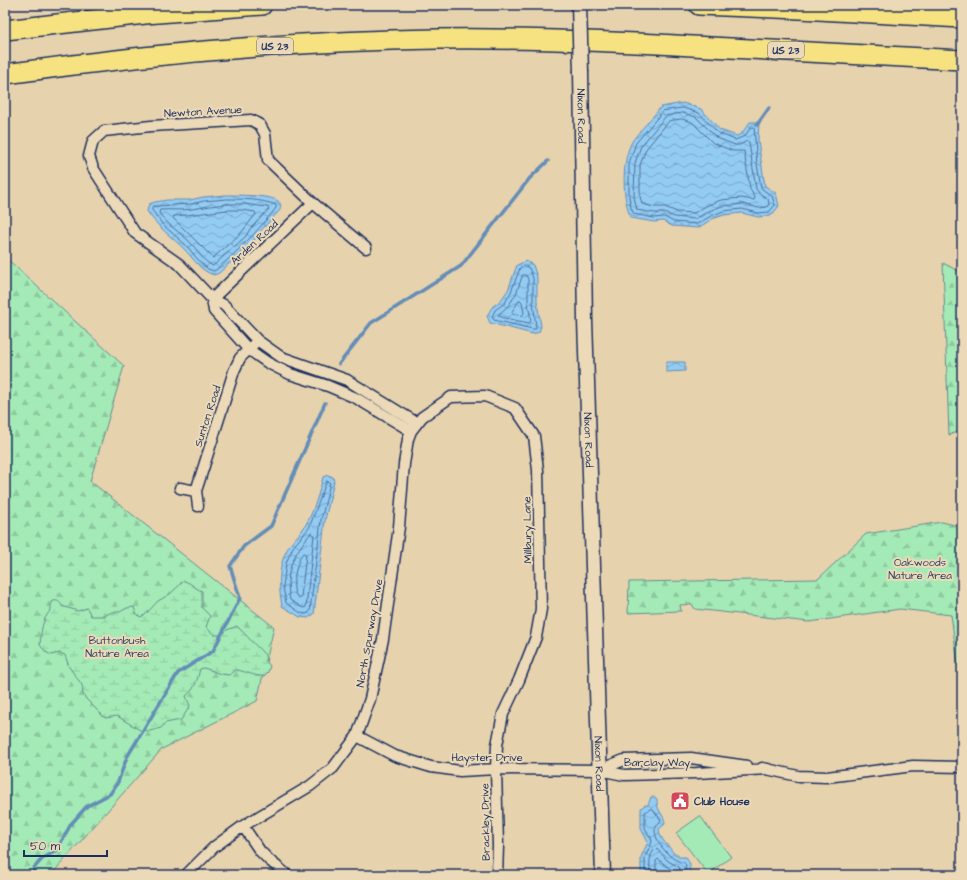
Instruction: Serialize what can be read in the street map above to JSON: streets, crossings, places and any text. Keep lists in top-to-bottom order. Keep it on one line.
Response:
{"streets":{"highway":["US 23"],"main road":["Nixon Road"],"street":["Newton Avenue","Arden Road","Sunton Road","Millbury Lane","North Spurway Drive","Hayster Drive","Barclay Way","Brackley Drive"]},"crossings":[["Newton Avenue","Arden Road"],["Nixon Road","Hayster Drive"],["Nixon Road","Barclay Way"],["Millbury Lane","North Spurway Drive"],["Millbury Lane","Hayster Drive"],["Millbury Lane","Brackley Drive"],["North Spurway Drive","Hayster Drive"],["Hayster Drive","Barclay Way"],["Hayster Drive","Brackley Drive"]],"parks":["Oakwoods Nature Area","Buttonbush Nature Area"],"places":{"public building":["Club House"]},"scale_bar":"50 m"}
